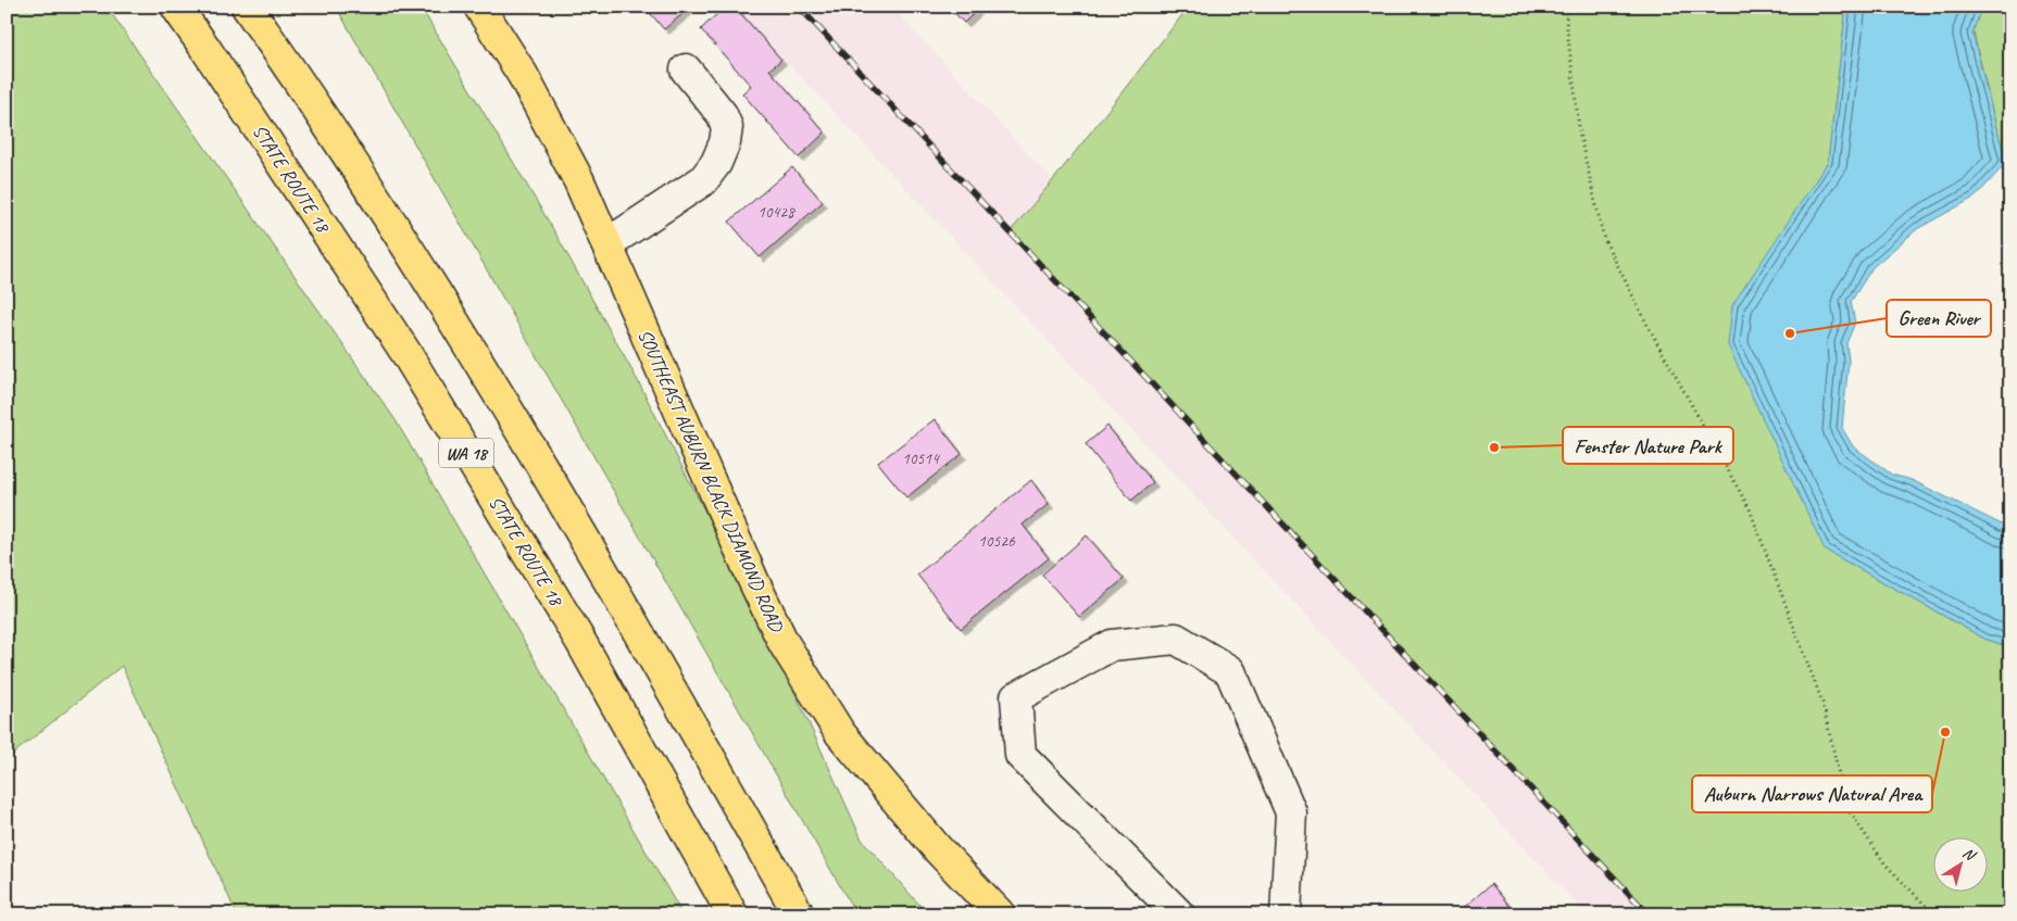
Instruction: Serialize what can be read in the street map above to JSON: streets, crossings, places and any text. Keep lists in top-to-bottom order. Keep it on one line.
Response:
{"streets":{"main road":["STATE ROUTE 18","WA 18","SOUTHEAST AUBURN BLACK DIAMOND ROAD"]},"places":["Green River","Fenster Nature Park","Auburn Narrows Natural Area"],"house_numbers":["10428","10514","10526"],"north":"top right"}
